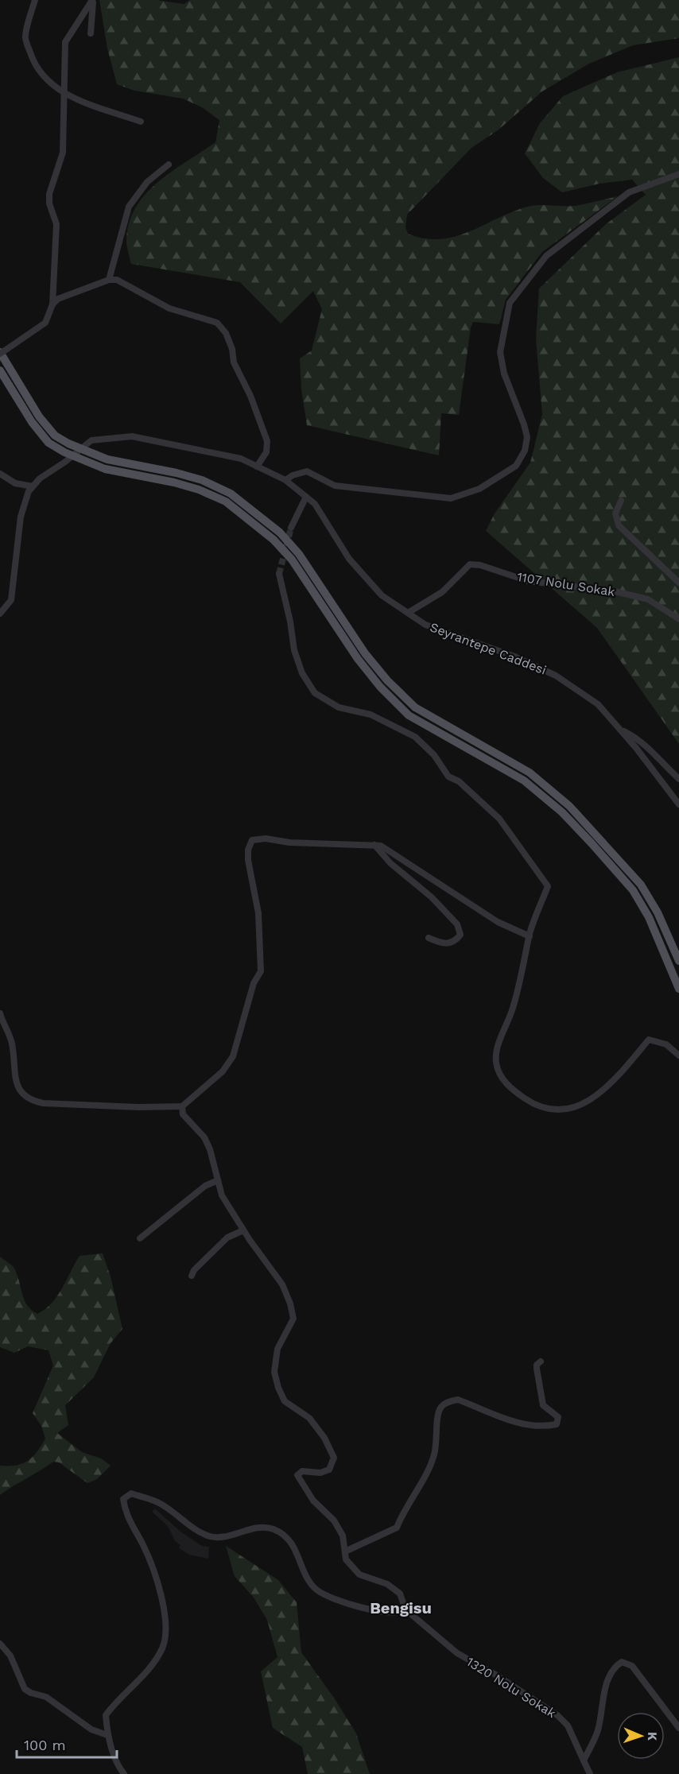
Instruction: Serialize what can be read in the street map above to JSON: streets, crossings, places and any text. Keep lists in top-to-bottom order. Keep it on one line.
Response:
{"streets":{"street":["1107 Nolu Sokak","Seyrantepe Caddesi","1320 Nolu Sokak"]},"crossings":[["1107 Nolu Sokak","Seyrantepe Caddesi"]],"districts":["Bengisu"],"scale_bar":"100 m","north":"right"}
